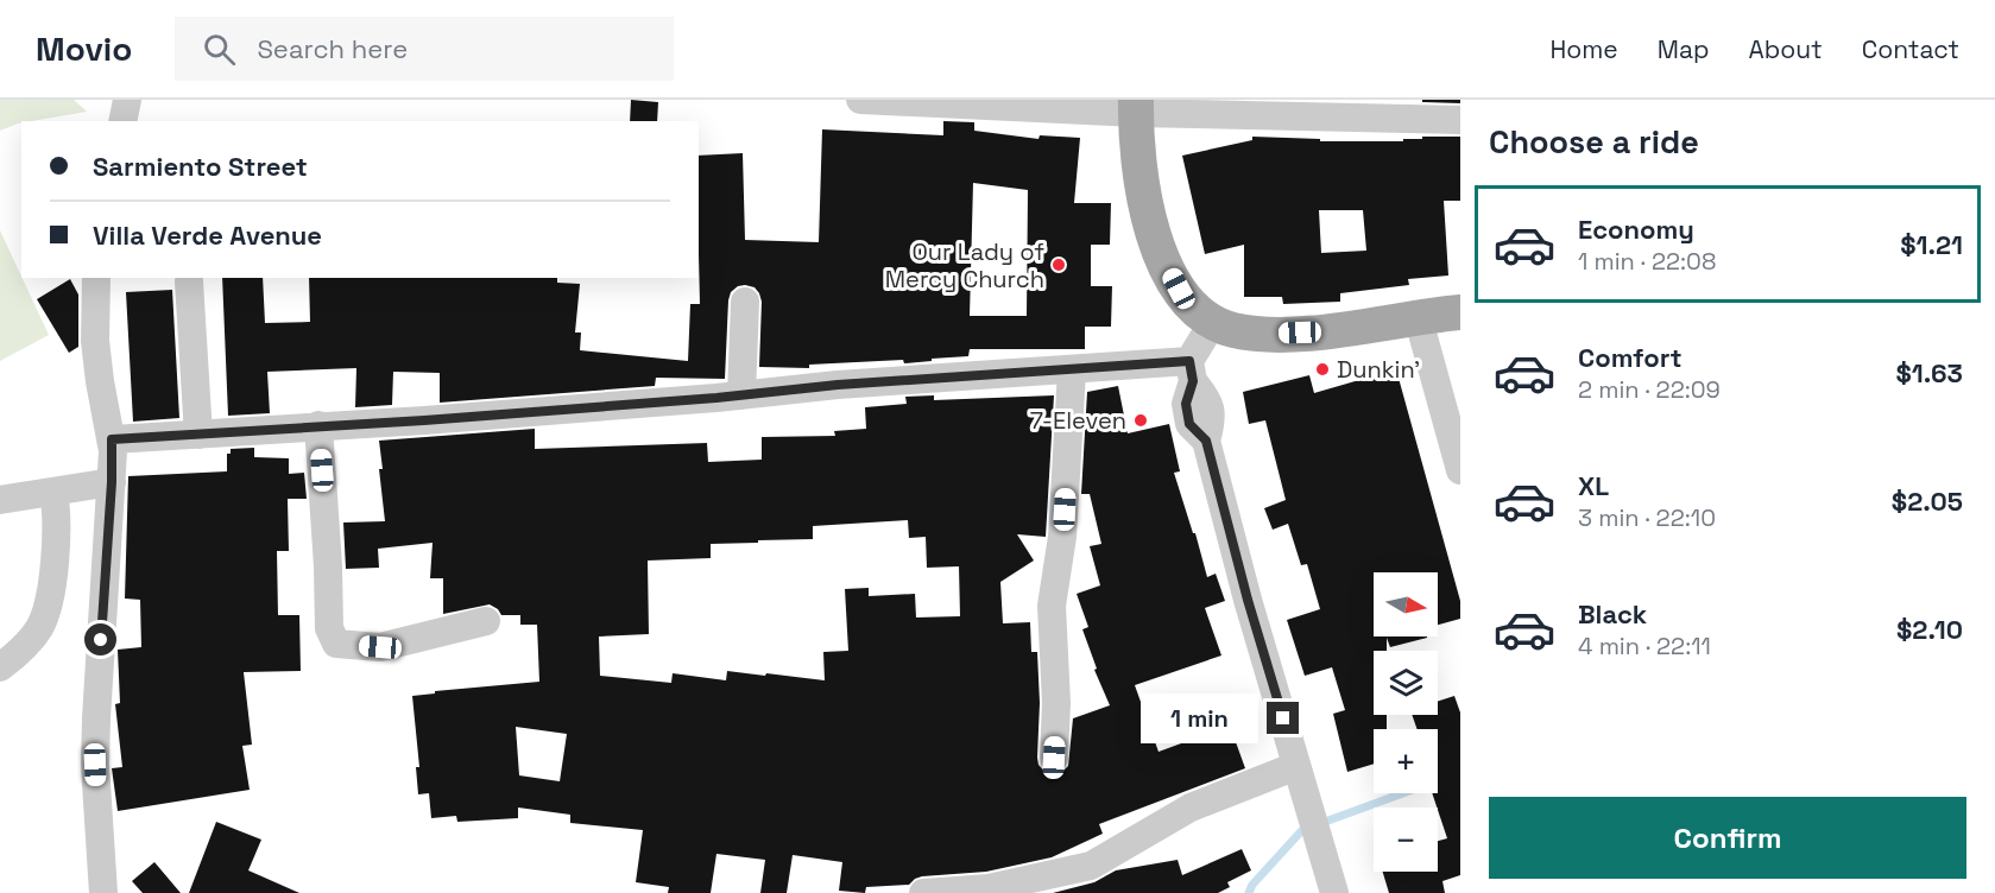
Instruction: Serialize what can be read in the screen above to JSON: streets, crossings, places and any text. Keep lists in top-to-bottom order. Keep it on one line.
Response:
{"places":["Our Lady of Mercy Church","Dunkin'","7-Eleven"],"north":"right","page":{"header":"Movio","search":"Search here","nav":["Home","Map","About","Contact"],"heading":"Choose a ride","banner":["Sarmiento Street","Villa Verde Avenue"],"list":[{"name":"Economy","note":"1 min · 22:08","value":"$1.21"},{"name":"Comfort","note":"2 min · 22:09","value":"$1.63"},{"name":"XL","note":"3 min · 22:10","value":"$2.05"},{"name":"Black","note":"4 min · 22:11","value":"$2.10"}],"map_buttons":["+","−"],"bubble":"1 min","buttons":"Confirm"}}
